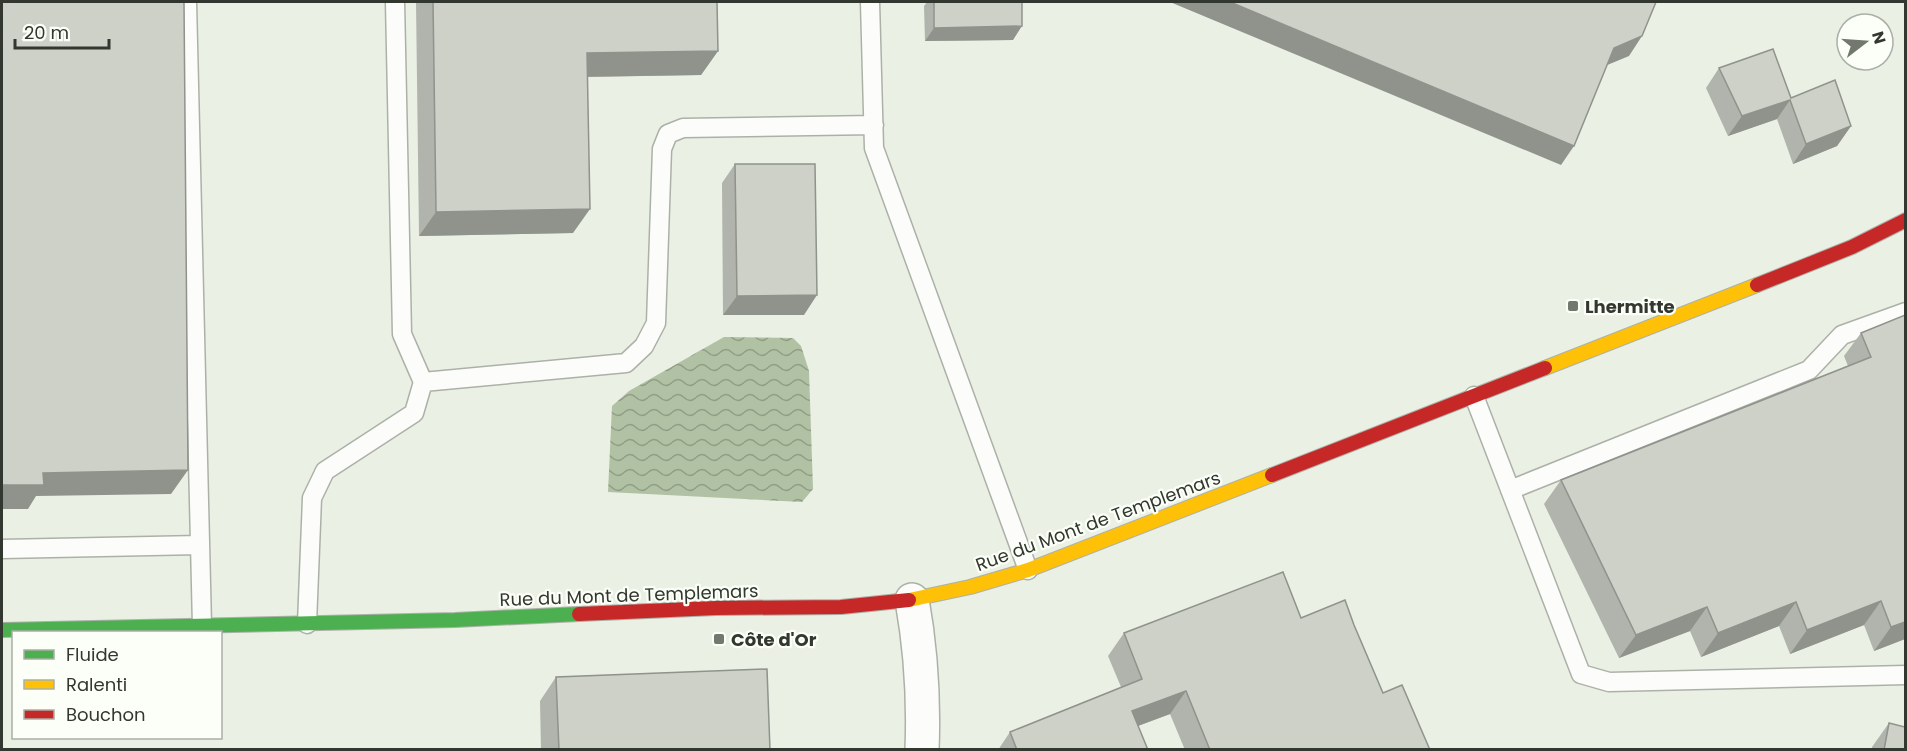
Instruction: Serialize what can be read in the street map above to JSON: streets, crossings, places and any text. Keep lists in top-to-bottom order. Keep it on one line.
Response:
{"streets":{"street":["Rue du Mont de Templemars"]},"places":{"transit":["Lhermitte","Côte d'Or"]},"legend":["Fluide","Ralenti","Bouchon"],"scale_bar":"20 m","north":"right"}
